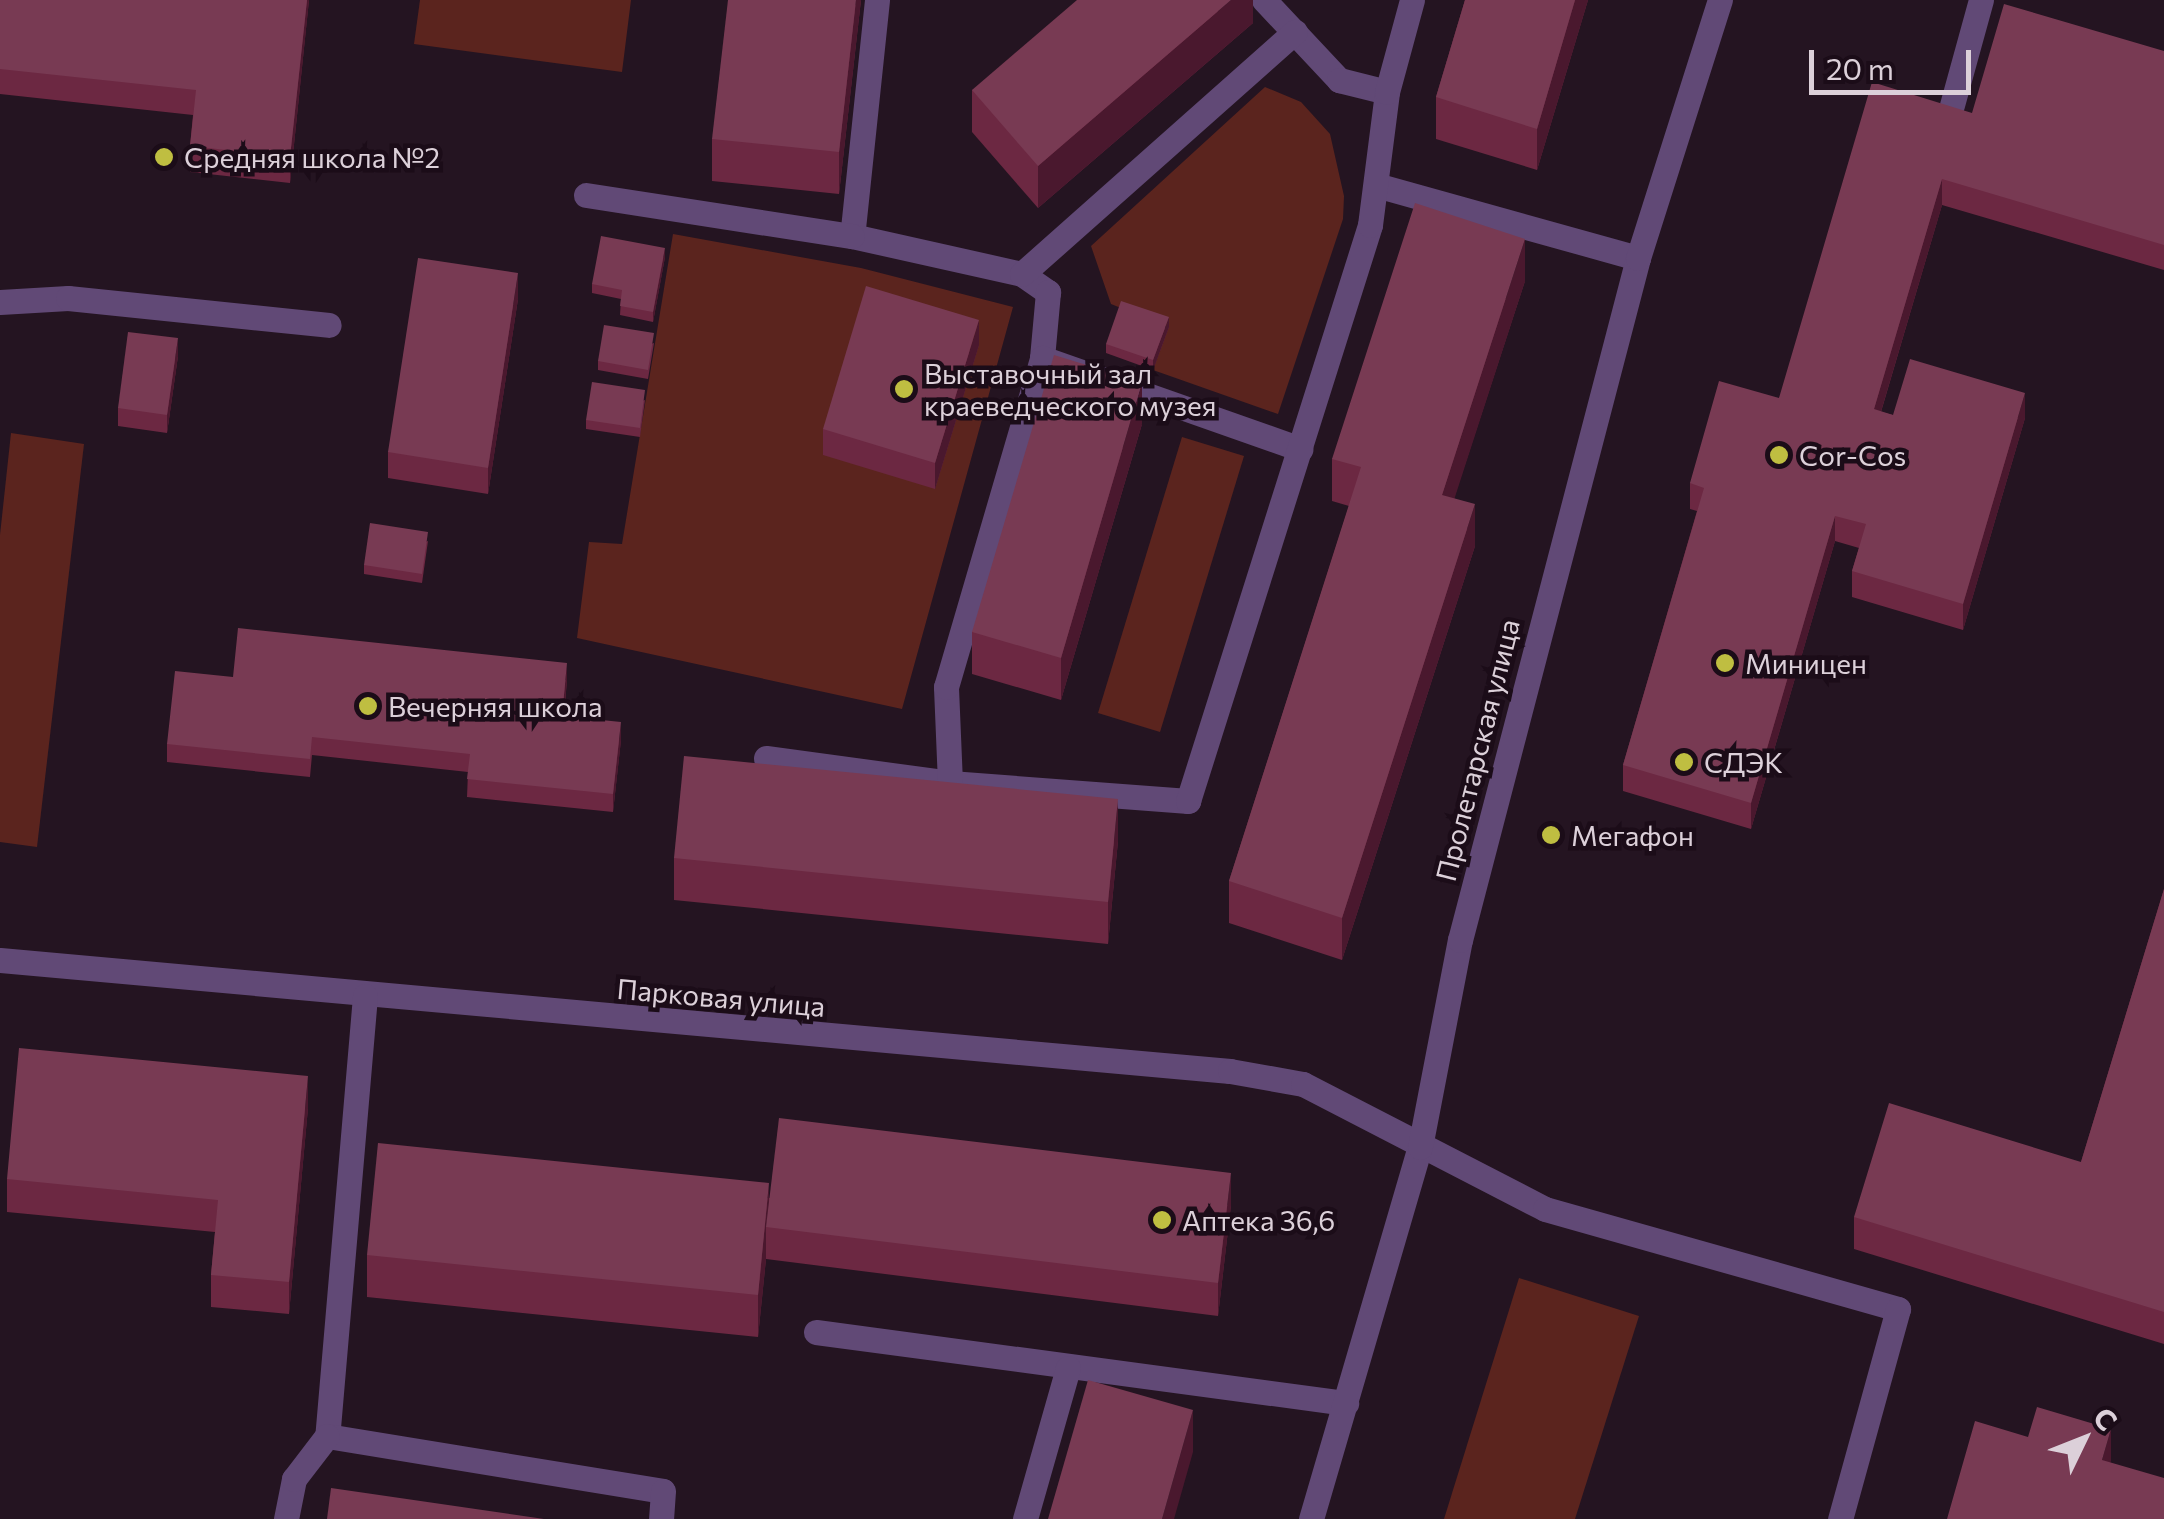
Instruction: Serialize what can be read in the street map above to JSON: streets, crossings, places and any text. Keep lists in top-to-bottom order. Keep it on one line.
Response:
{"streets":{"street":["Пролетарская улица","Парковая улица"]},"crossings":[["Пролетарская улица","Парковая улица"]],"places":["Средняя школа №2","Выставочный зал краеведческого музея","Cor-Cos","Миницен","Вечерняя школа","СДЭК","Мегафон","Аптека 36,6"],"scale_bar":"20 m","north":"top right"}
